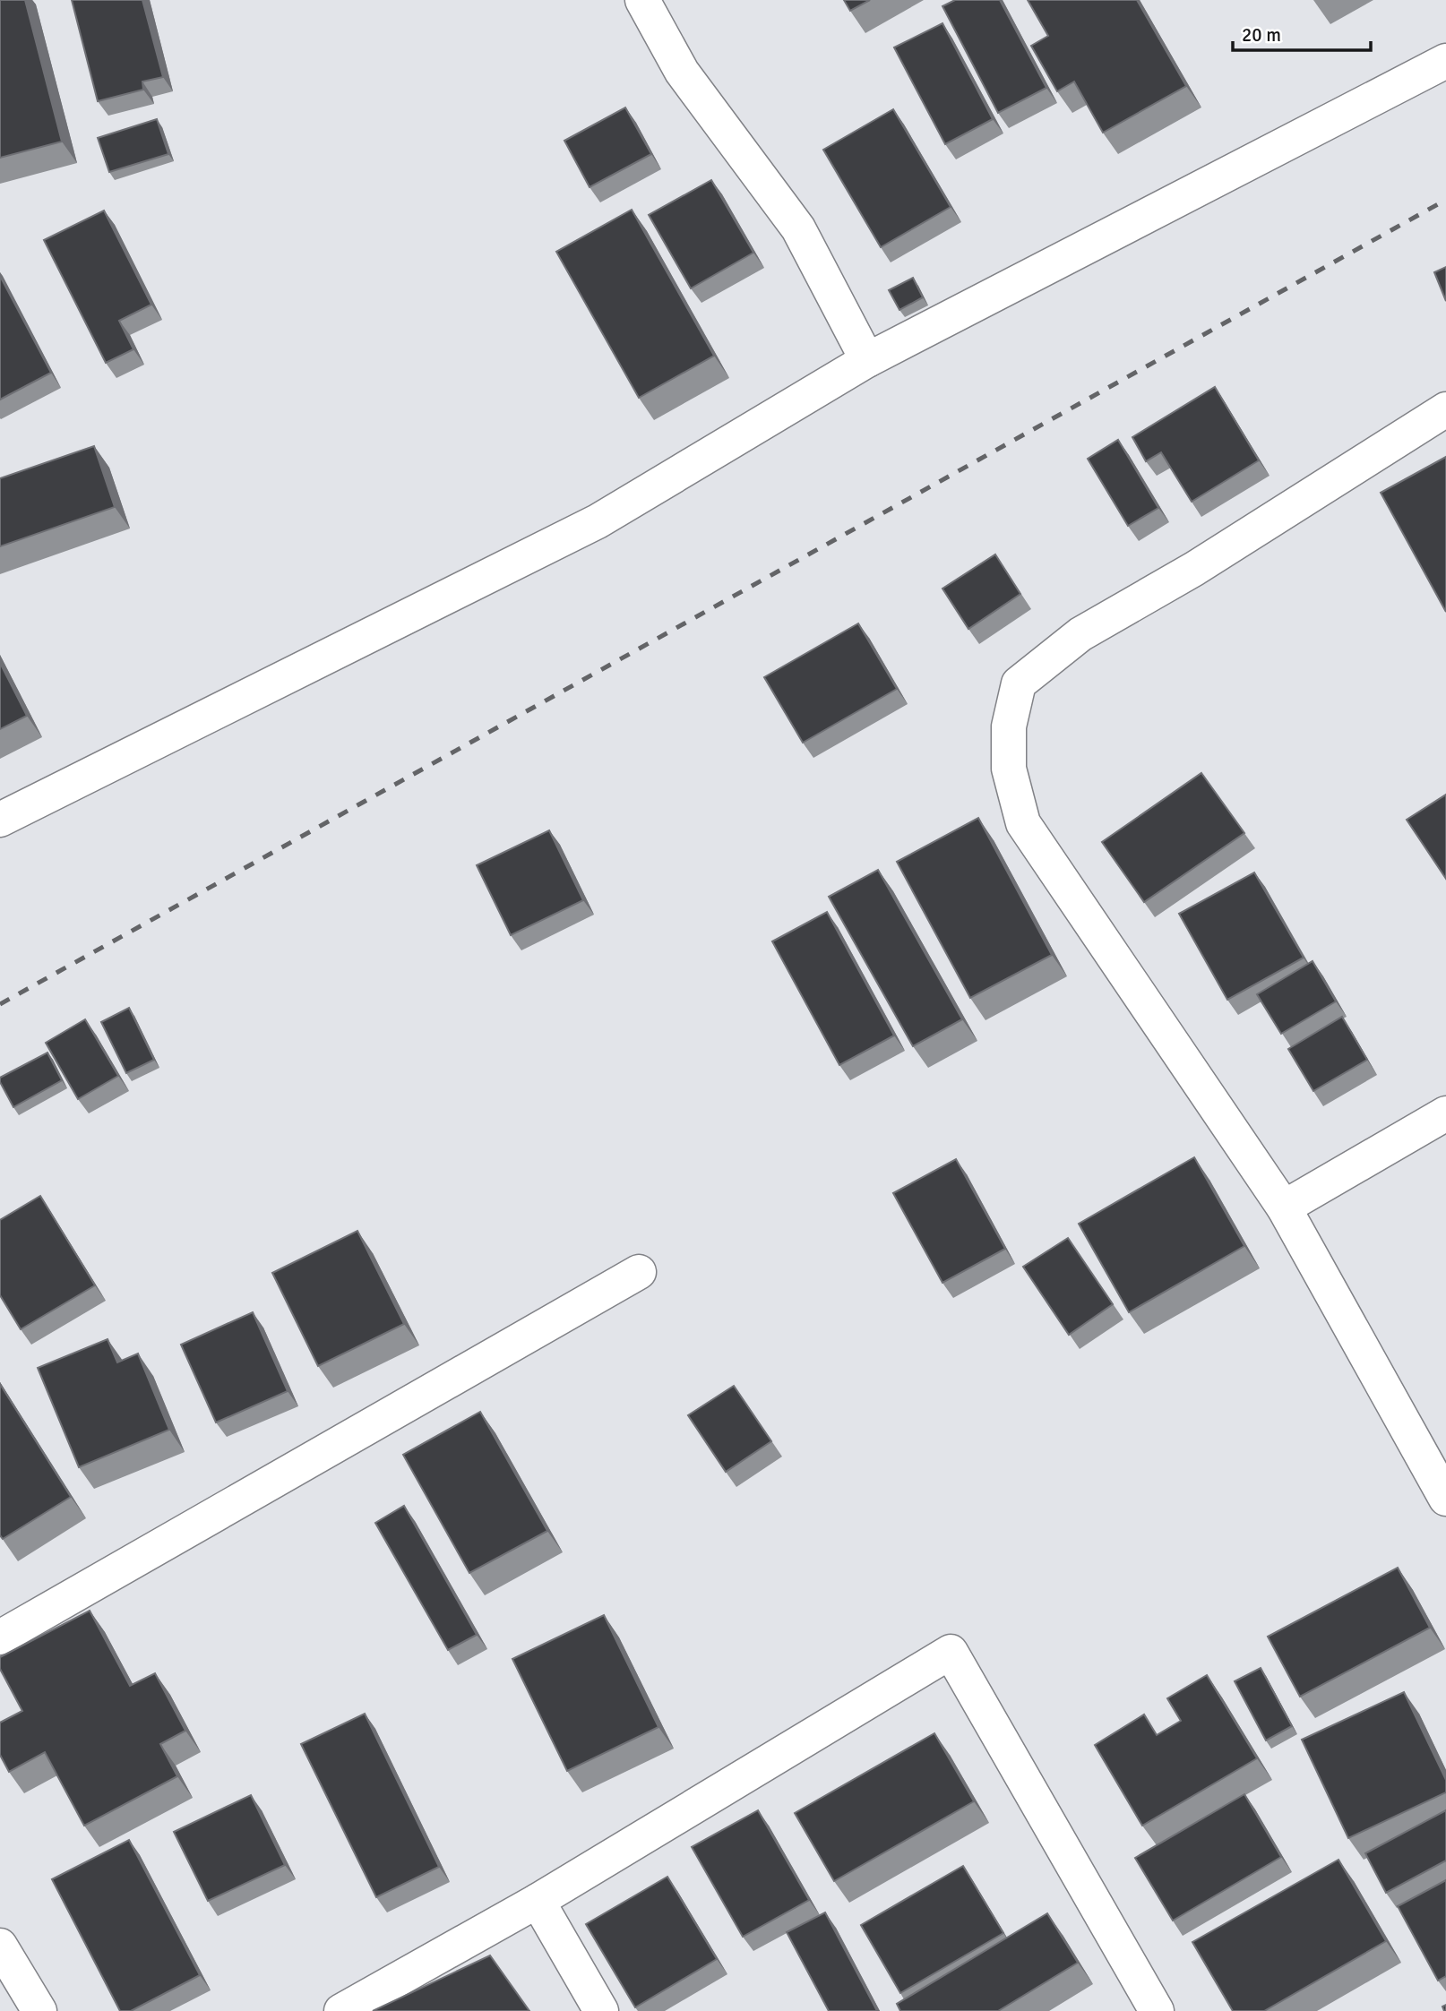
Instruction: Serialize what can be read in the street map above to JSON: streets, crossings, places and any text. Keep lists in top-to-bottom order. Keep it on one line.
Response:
{"scale_bar":"20 m"}
